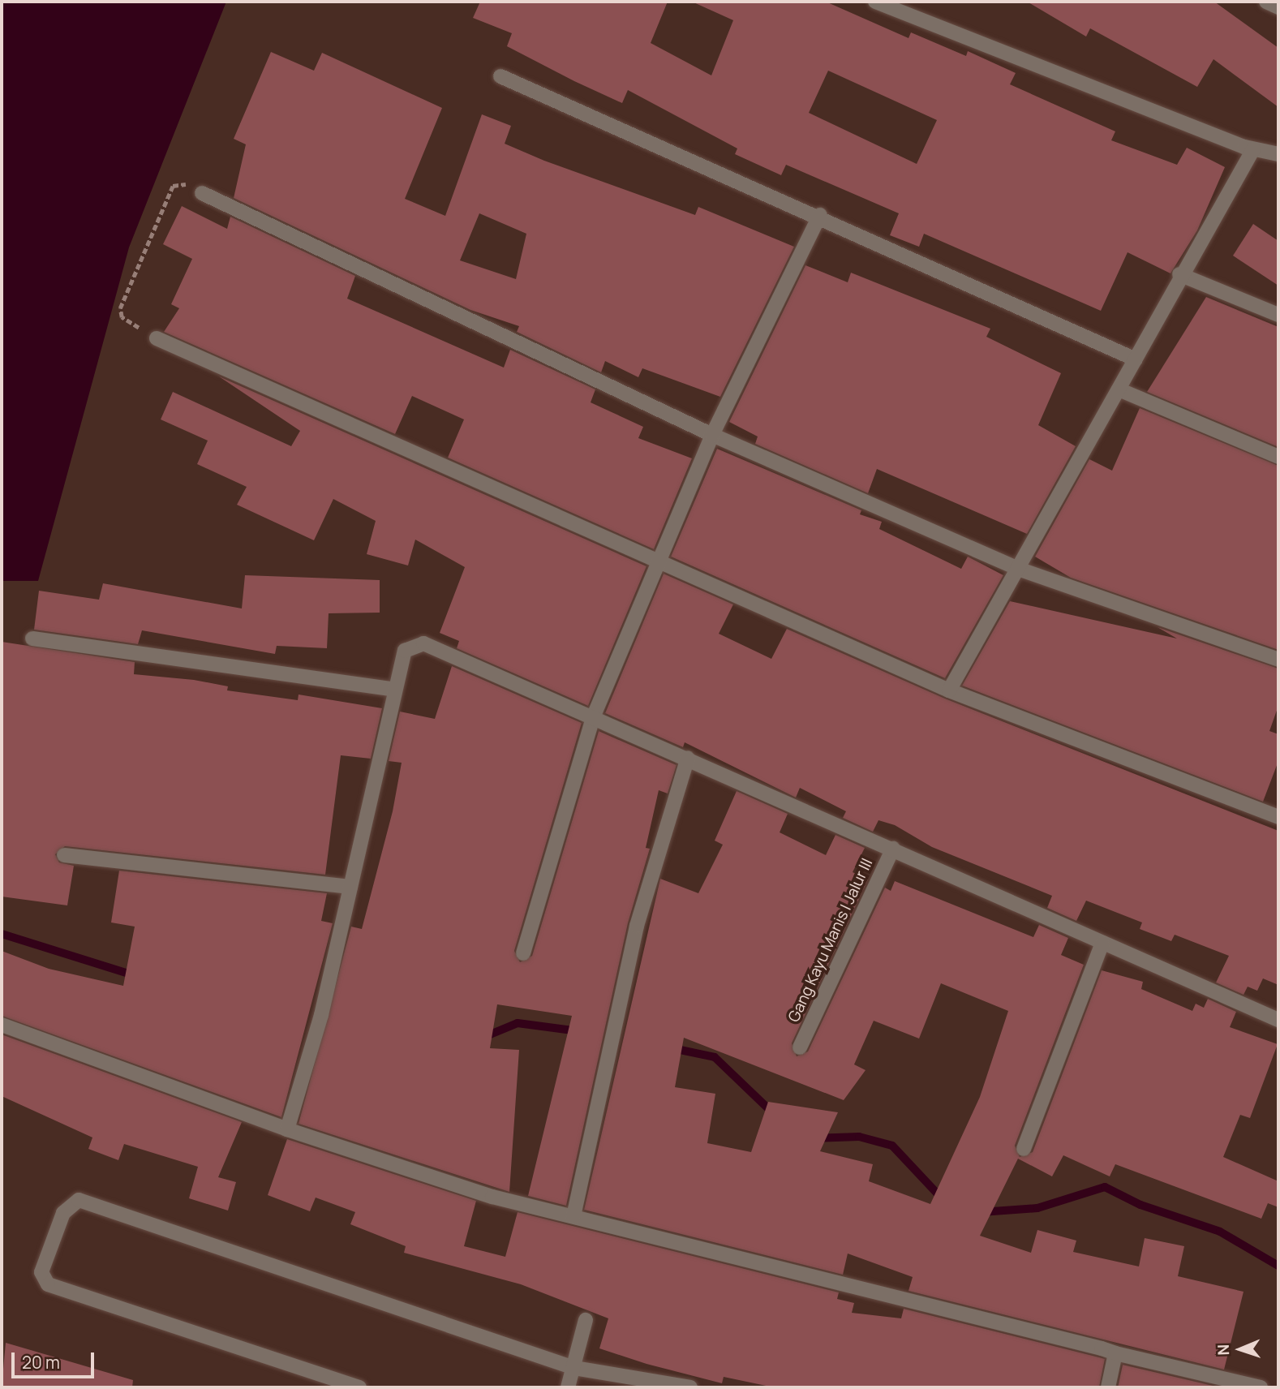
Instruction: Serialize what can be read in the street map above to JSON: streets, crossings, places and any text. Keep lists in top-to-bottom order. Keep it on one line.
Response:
{"streets":{"street":["Gang Kayu Manis I Jalur III"]},"scale_bar":"20 m","north":"left"}
